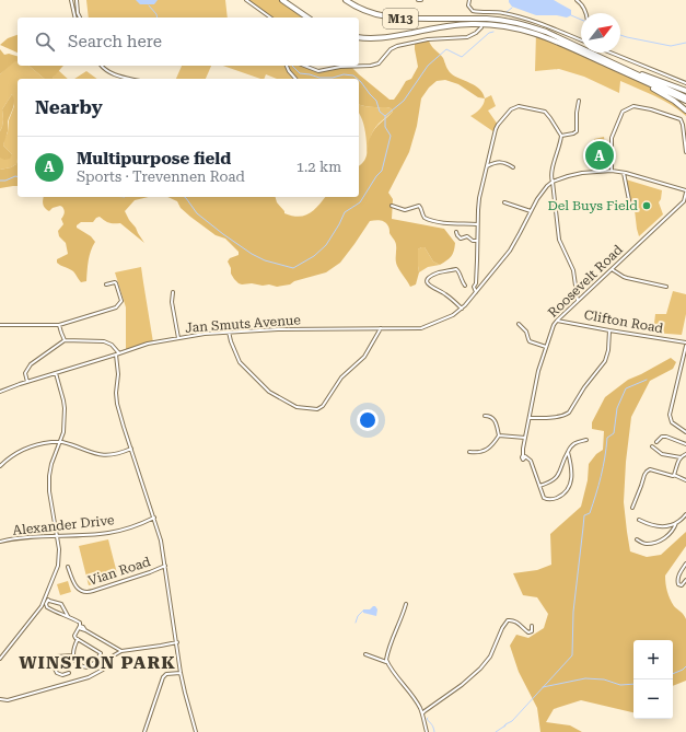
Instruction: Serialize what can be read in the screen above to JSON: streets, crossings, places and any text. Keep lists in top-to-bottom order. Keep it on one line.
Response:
{"streets":{"highway":["M13"],"street":["Roosevelt Road","Clifton Road","Jan Smuts Avenue","Alexander Drive","Vian Road"]},"crossings":[["Roosevelt Road","Clifton Road"],["Roosevelt Road","Jan Smuts Avenue"]],"districts":["WINSTON PARK"],"places":["Del Buys Field"],"north":"top right","page":{"search":"Search here","heading":"Nearby","list":[{"mark":"A","name":"Multipurpose field","note":"Sports · Trevennen Road","value":"1.2 km"}],"pins":"A","map_buttons":["+","−"]}}
